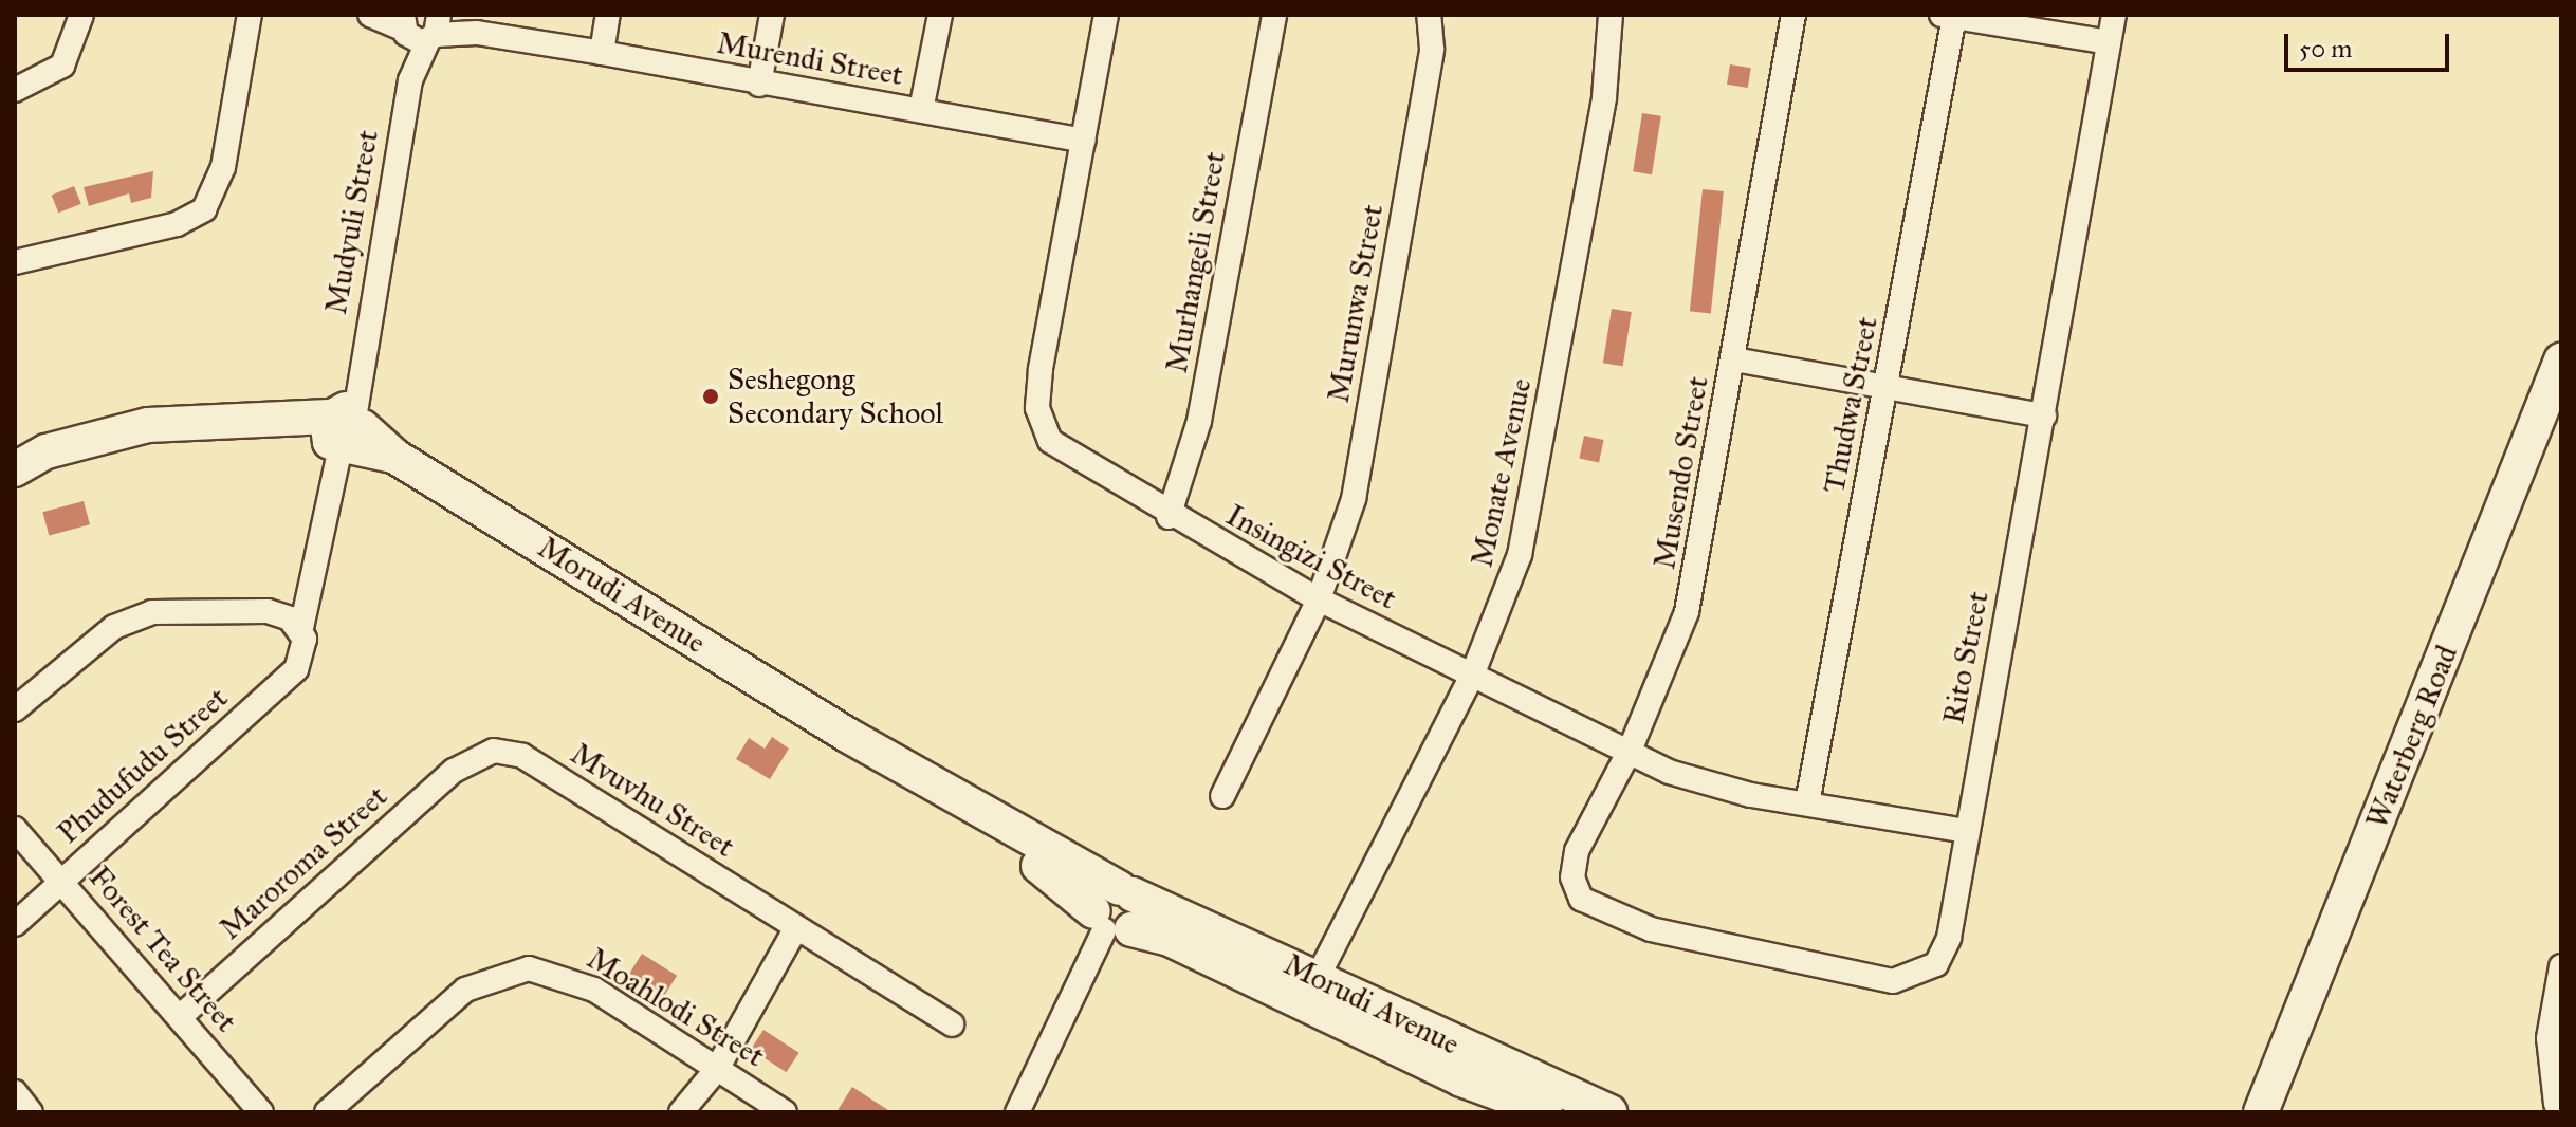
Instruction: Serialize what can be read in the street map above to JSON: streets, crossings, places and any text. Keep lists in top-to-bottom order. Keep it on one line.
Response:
{"streets":{"street":["Murendi Street","Mudyuli Street","Murhangeli Street","Murunwa Street","Thudwa Street","Monate Avenue","Musendo Street","Insingizi Street","Morudi Avenue","Rito Street","Waterberg Road","Phudufudu Street","Mvuvhu Street","Maroroma Street","Forest Tea Street","Moahlodi Street"]},"crossings":[["Murendi Street","Mudyuli Street"],["Murendi Street","Insingizi Street"],["Mudyuli Street","Morudi Avenue"],["Mudyuli Street","Phudufudu Street"],["Murhangeli Street","Insingizi Street"],["Murunwa Street","Insingizi Street"],["Thudwa Street","Insingizi Street"],["Monate Avenue","Insingizi Street"],["Monate Avenue","Morudi Avenue"],["Musendo Street","Insingizi Street"],["Musendo Street","Rito Street"],["Insingizi Street","Rito Street"],["Phudufudu Street","Forest Tea Street"],["Mvuvhu Street","Maroroma Street"],["Maroroma Street","Forest Tea Street"]],"places":["Seshegong Secondary School"],"scale_bar":"50 m"}
